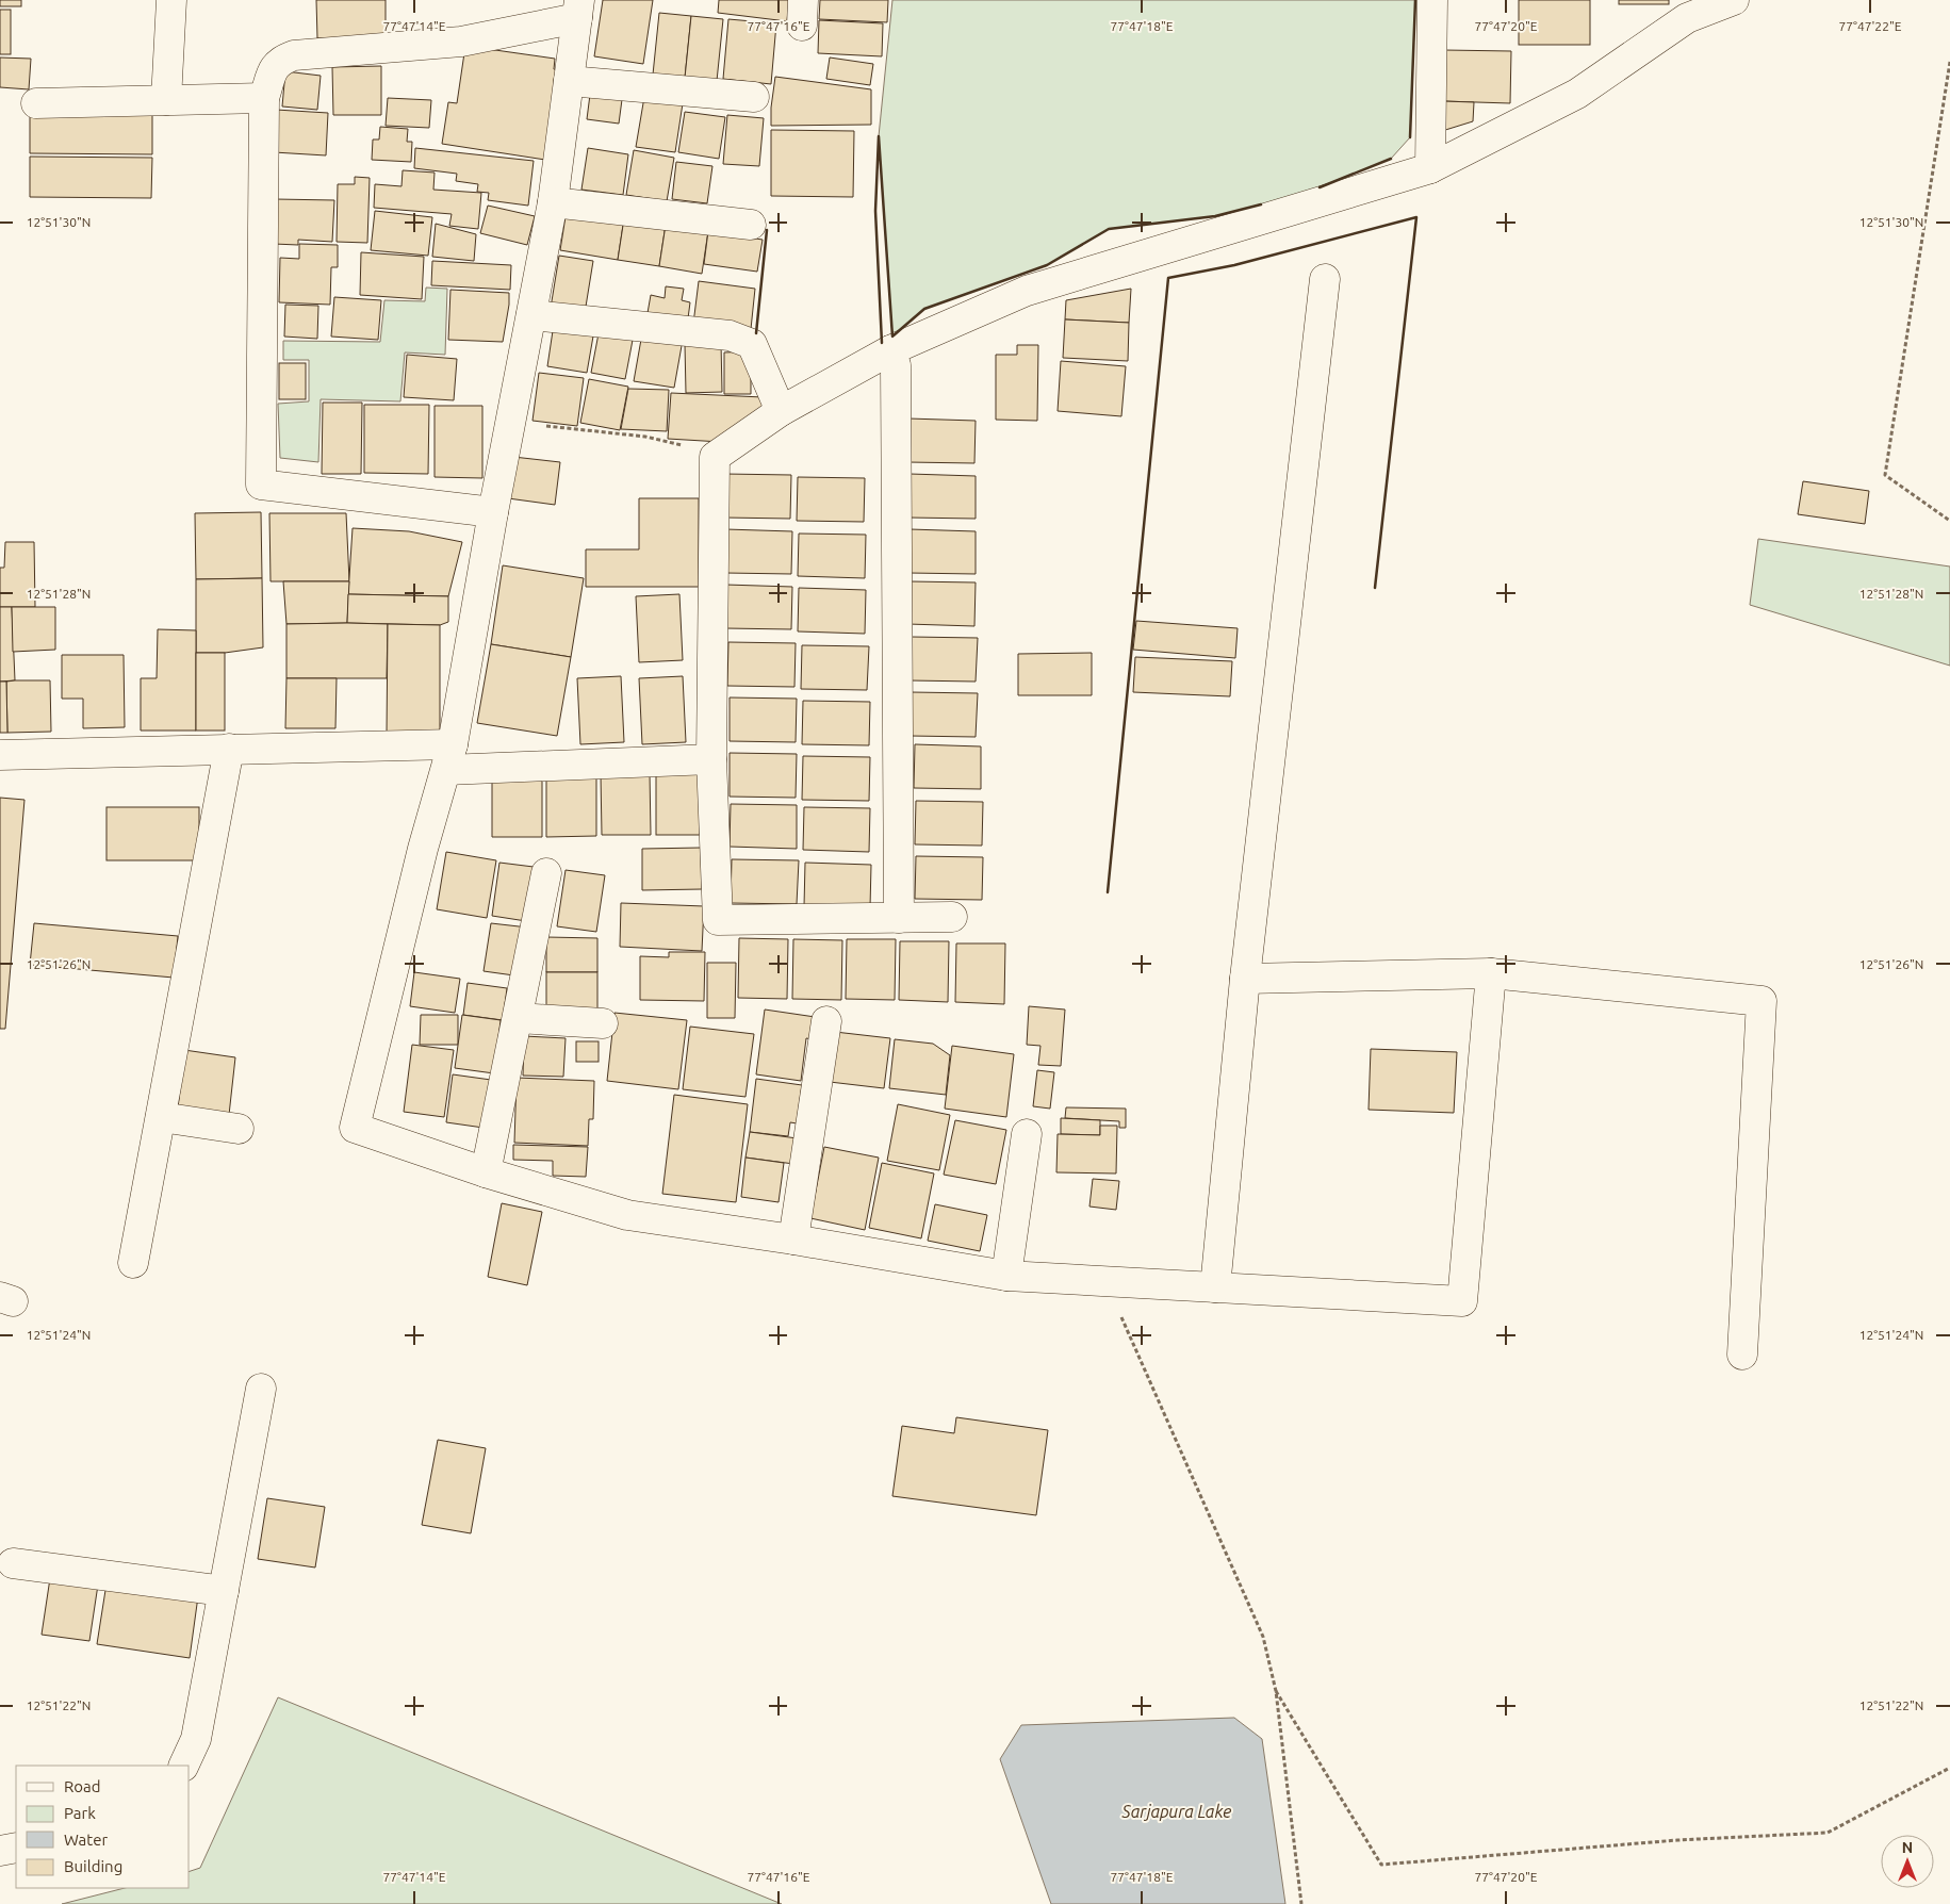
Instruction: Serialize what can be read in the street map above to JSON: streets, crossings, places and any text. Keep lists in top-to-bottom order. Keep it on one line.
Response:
{"water":["Sarjapura Lake"],"legend":["Road","Park","Water","Building"],"north":"top","coordinates":["77°47'14\"E","77°47'16\"E","77°47'18\"E","77°47'20\"E","77°47'22\"E","12°51'30\"N","12°51'28\"N","12°51'26\"N","12°51'24\"N","12°51'22\"N"]}
